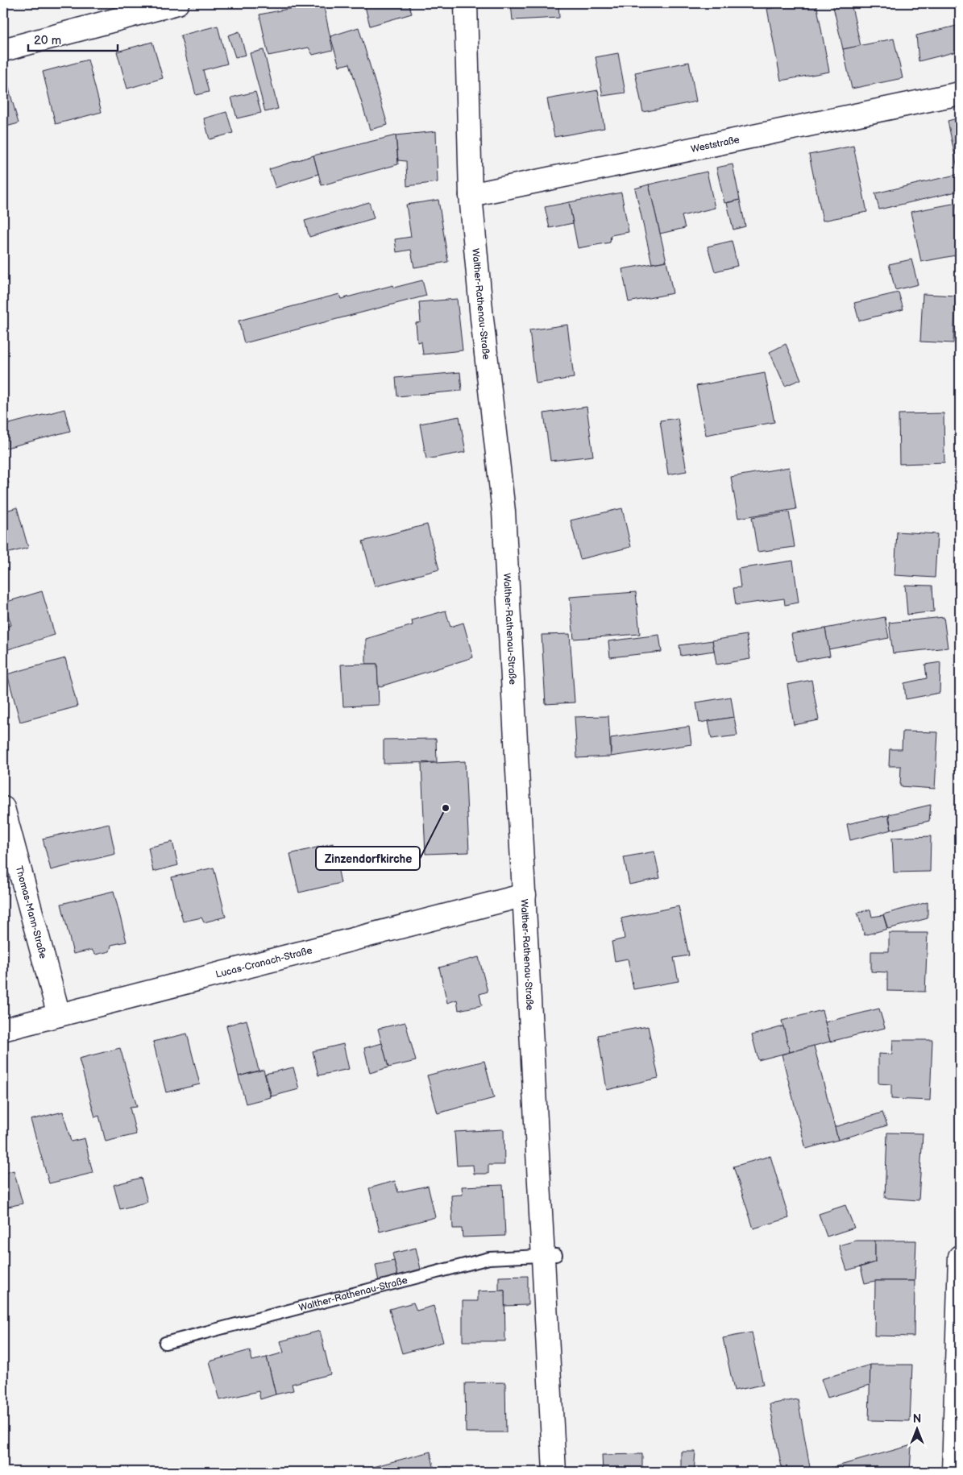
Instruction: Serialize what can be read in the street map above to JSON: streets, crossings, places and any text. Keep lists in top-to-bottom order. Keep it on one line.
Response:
{"streets":{"street":["Weststraße","Walther-Rathenau-Straße","Thomas-Mann-Straße","Lucas-Cranach-Straße"]},"crossings":[["Weststraße","Walther-Rathenau-Straße"],["Walther-Rathenau-Straße","Lucas-Cranach-Straße"],["Thomas-Mann-Straße","Lucas-Cranach-Straße"]],"places":["Zinzendorfkirche"],"scale_bar":"20 m","north":"top"}
